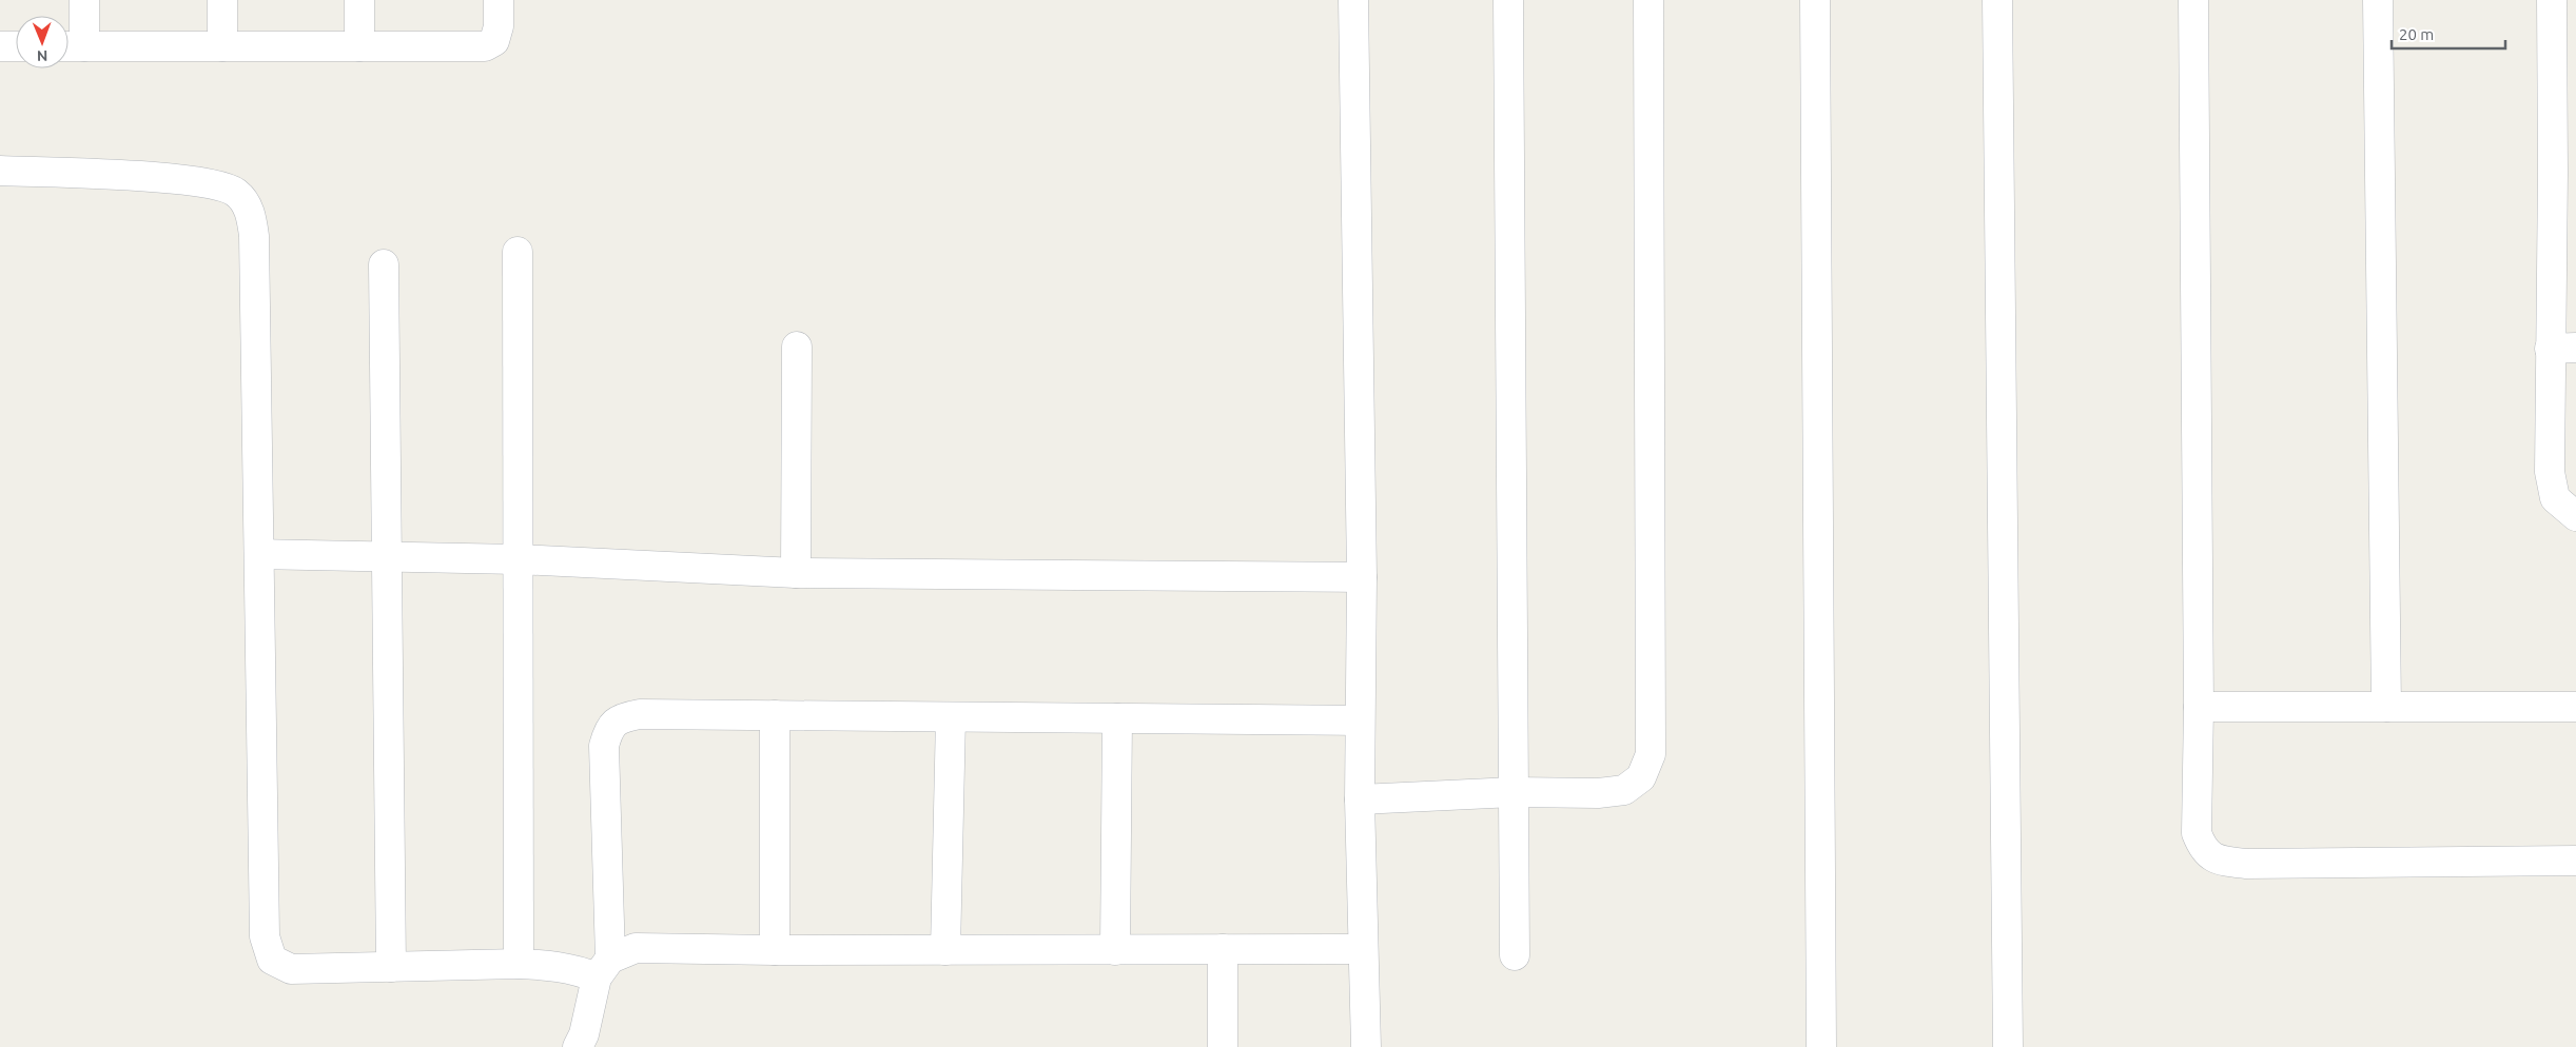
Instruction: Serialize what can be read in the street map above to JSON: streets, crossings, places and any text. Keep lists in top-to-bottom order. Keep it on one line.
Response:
{"scale_bar":"20 m","north":"bottom"}
